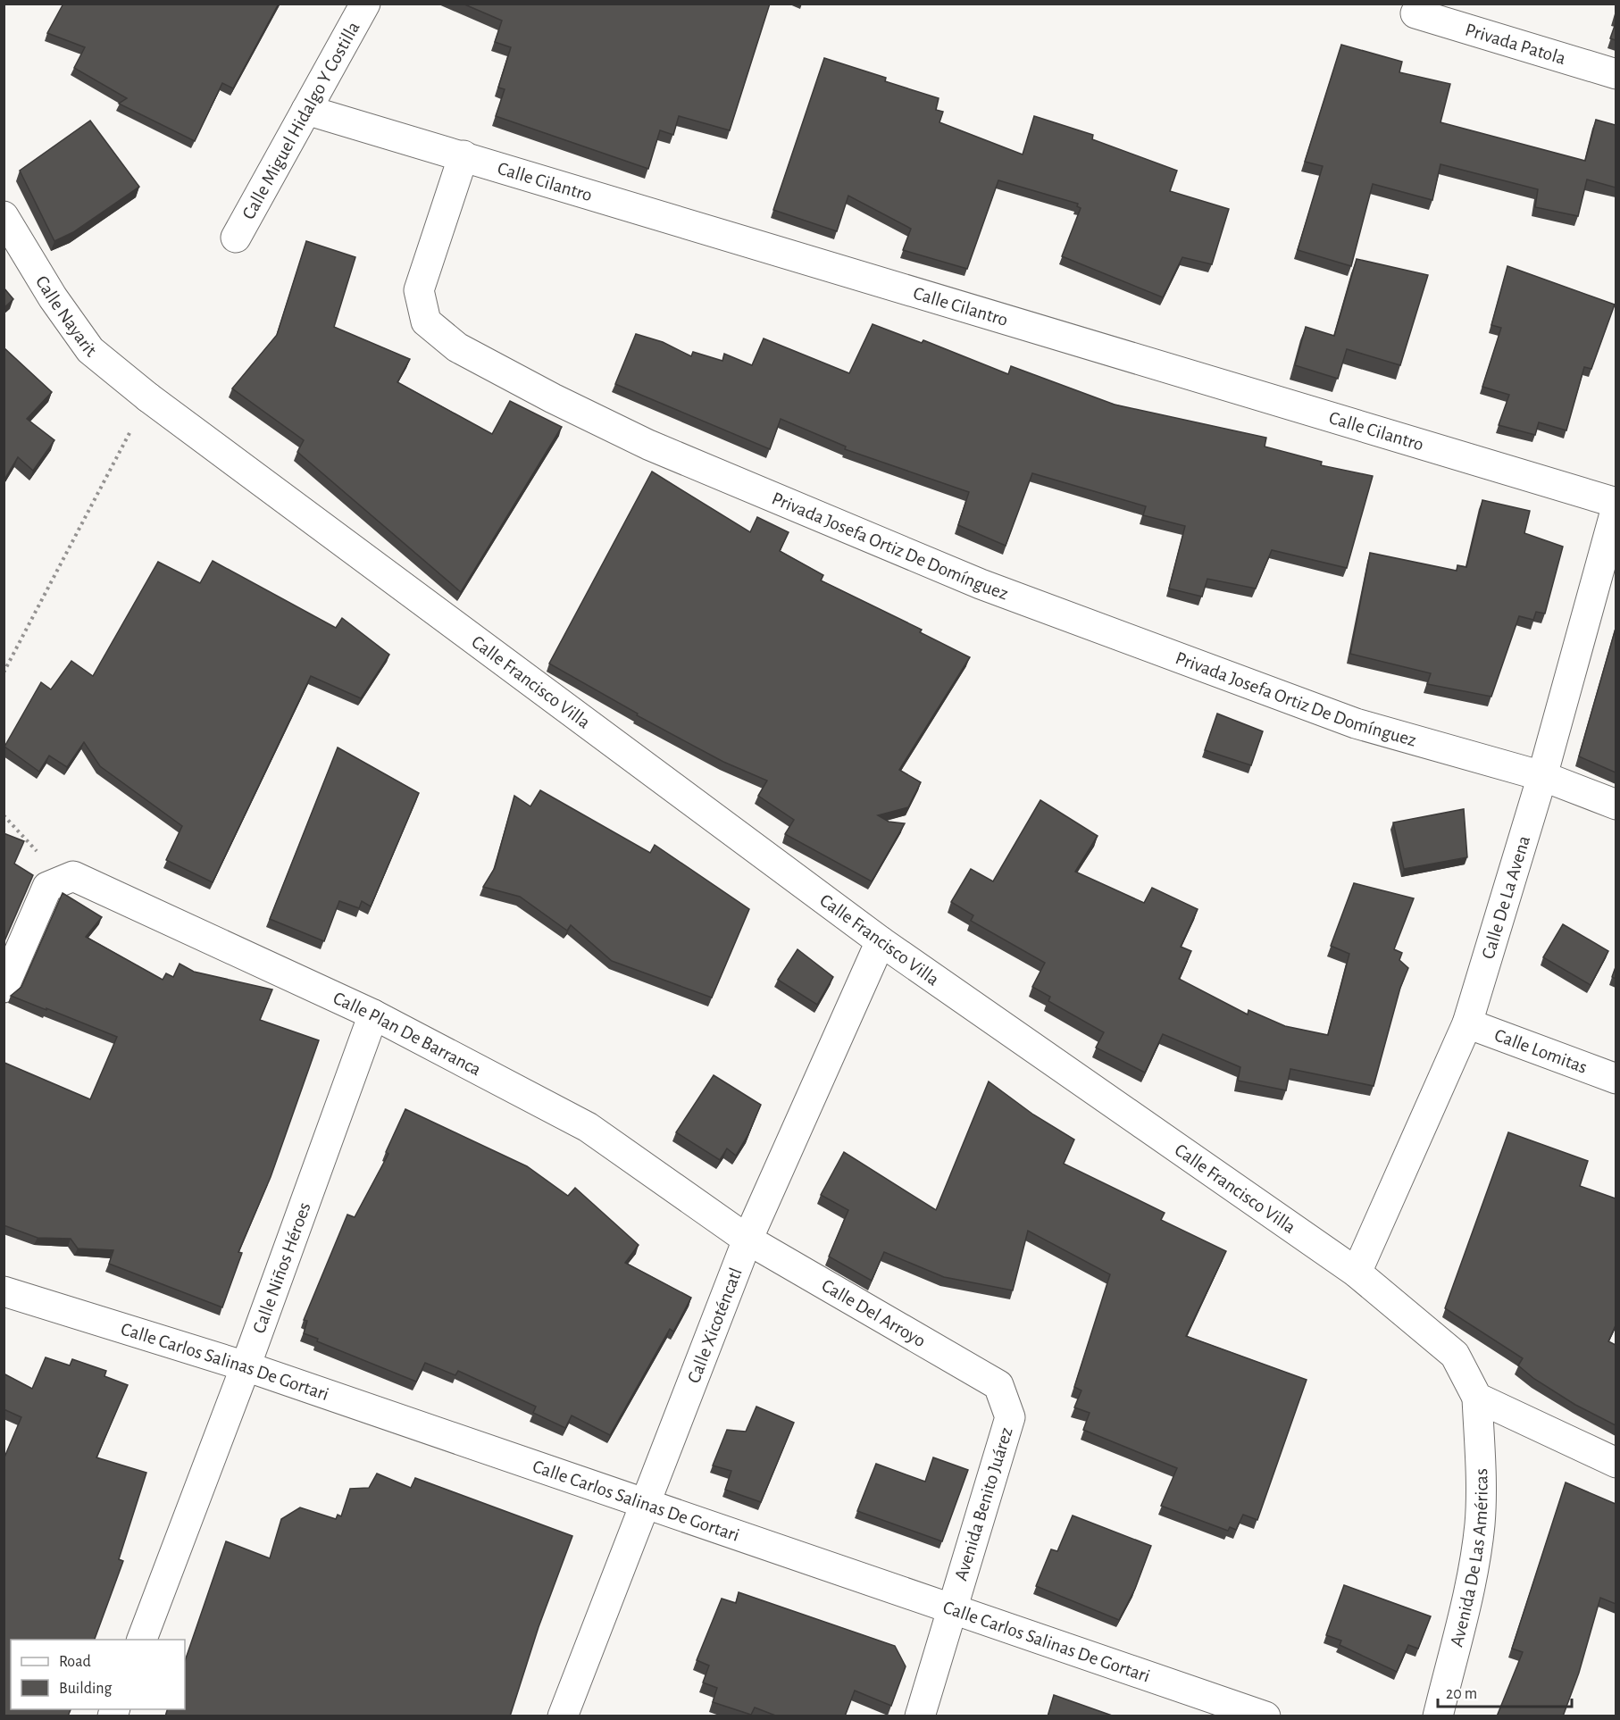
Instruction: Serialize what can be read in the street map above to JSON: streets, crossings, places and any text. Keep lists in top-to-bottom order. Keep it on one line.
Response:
{"streets":{"street":["Privada Patola","Calle Miguel Hidalgo Y Costilla","Calle Cilantro","Calle Nayarit","Privada Josefa Ortiz De Domínguez","Calle Francisco Villa","Calle De La Avena","Calle Plan De Barranca","Calle Lomitas","Calle Niños Héroes","Calle Del Arroyo","Calle Xicoténcatl","Calle Carlos Salinas De Gortari","Avenida Benito Juárez","Avenida De Las Américas"]},"crossings":[["Calle Miguel Hidalgo Y Costilla","Calle Cilantro"],["Calle Cilantro","Privada Josefa Ortiz De Domínguez"],["Calle Nayarit","Calle Francisco Villa"],["Privada Josefa Ortiz De Domínguez","Calle De La Avena"],["Calle Francisco Villa","Calle De La Avena"],["Calle Francisco Villa","Calle Xicoténcatl"],["Calle Francisco Villa","Avenida De Las Américas"],["Calle De La Avena","Calle Lomitas"],["Calle Plan De Barranca","Calle Niños Héroes"],["Calle Plan De Barranca","Calle Del Arroyo"],["Calle Plan De Barranca","Calle Xicoténcatl"],["Calle Niños Héroes","Calle Carlos Salinas De Gortari"],["Calle Del Arroyo","Calle Xicoténcatl"],["Calle Del Arroyo","Avenida Benito Juárez"],["Calle Xicoténcatl","Calle Carlos Salinas De Gortari"],["Calle Carlos Salinas De Gortari","Avenida Benito Juárez"]],"legend":["Road","Building"],"scale_bar":"20 m"}
